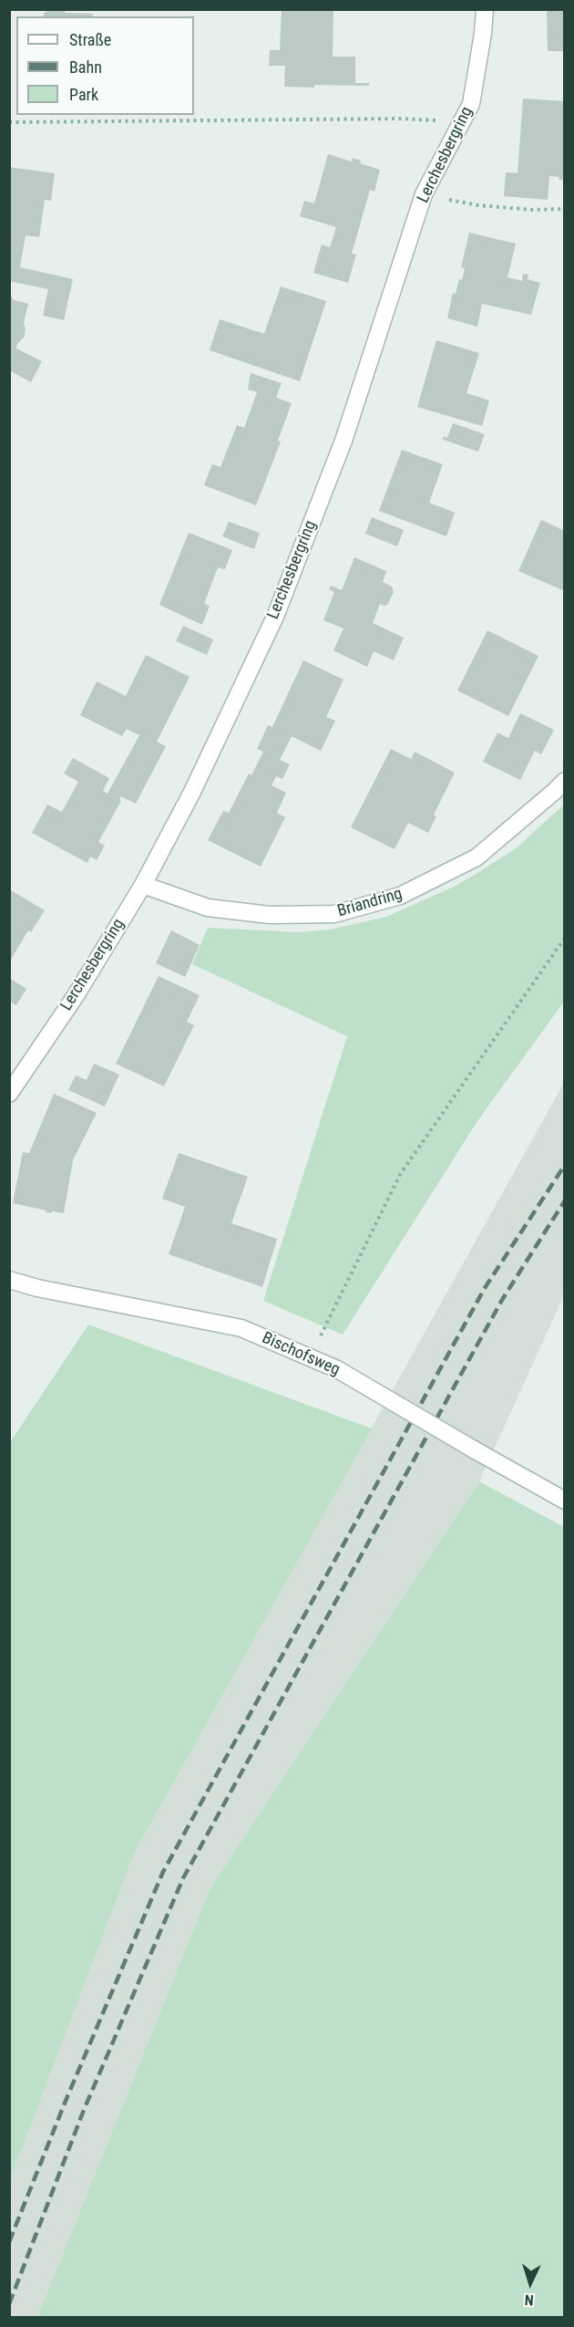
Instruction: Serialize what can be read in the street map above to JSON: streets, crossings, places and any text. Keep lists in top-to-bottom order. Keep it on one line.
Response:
{"streets":{"street":["Lerchesbergring","Briandring","Bischofsweg"]},"crossings":[["Lerchesbergring","Briandring"]],"legend":["Straße","Bahn","Park"],"north":"bottom"}
